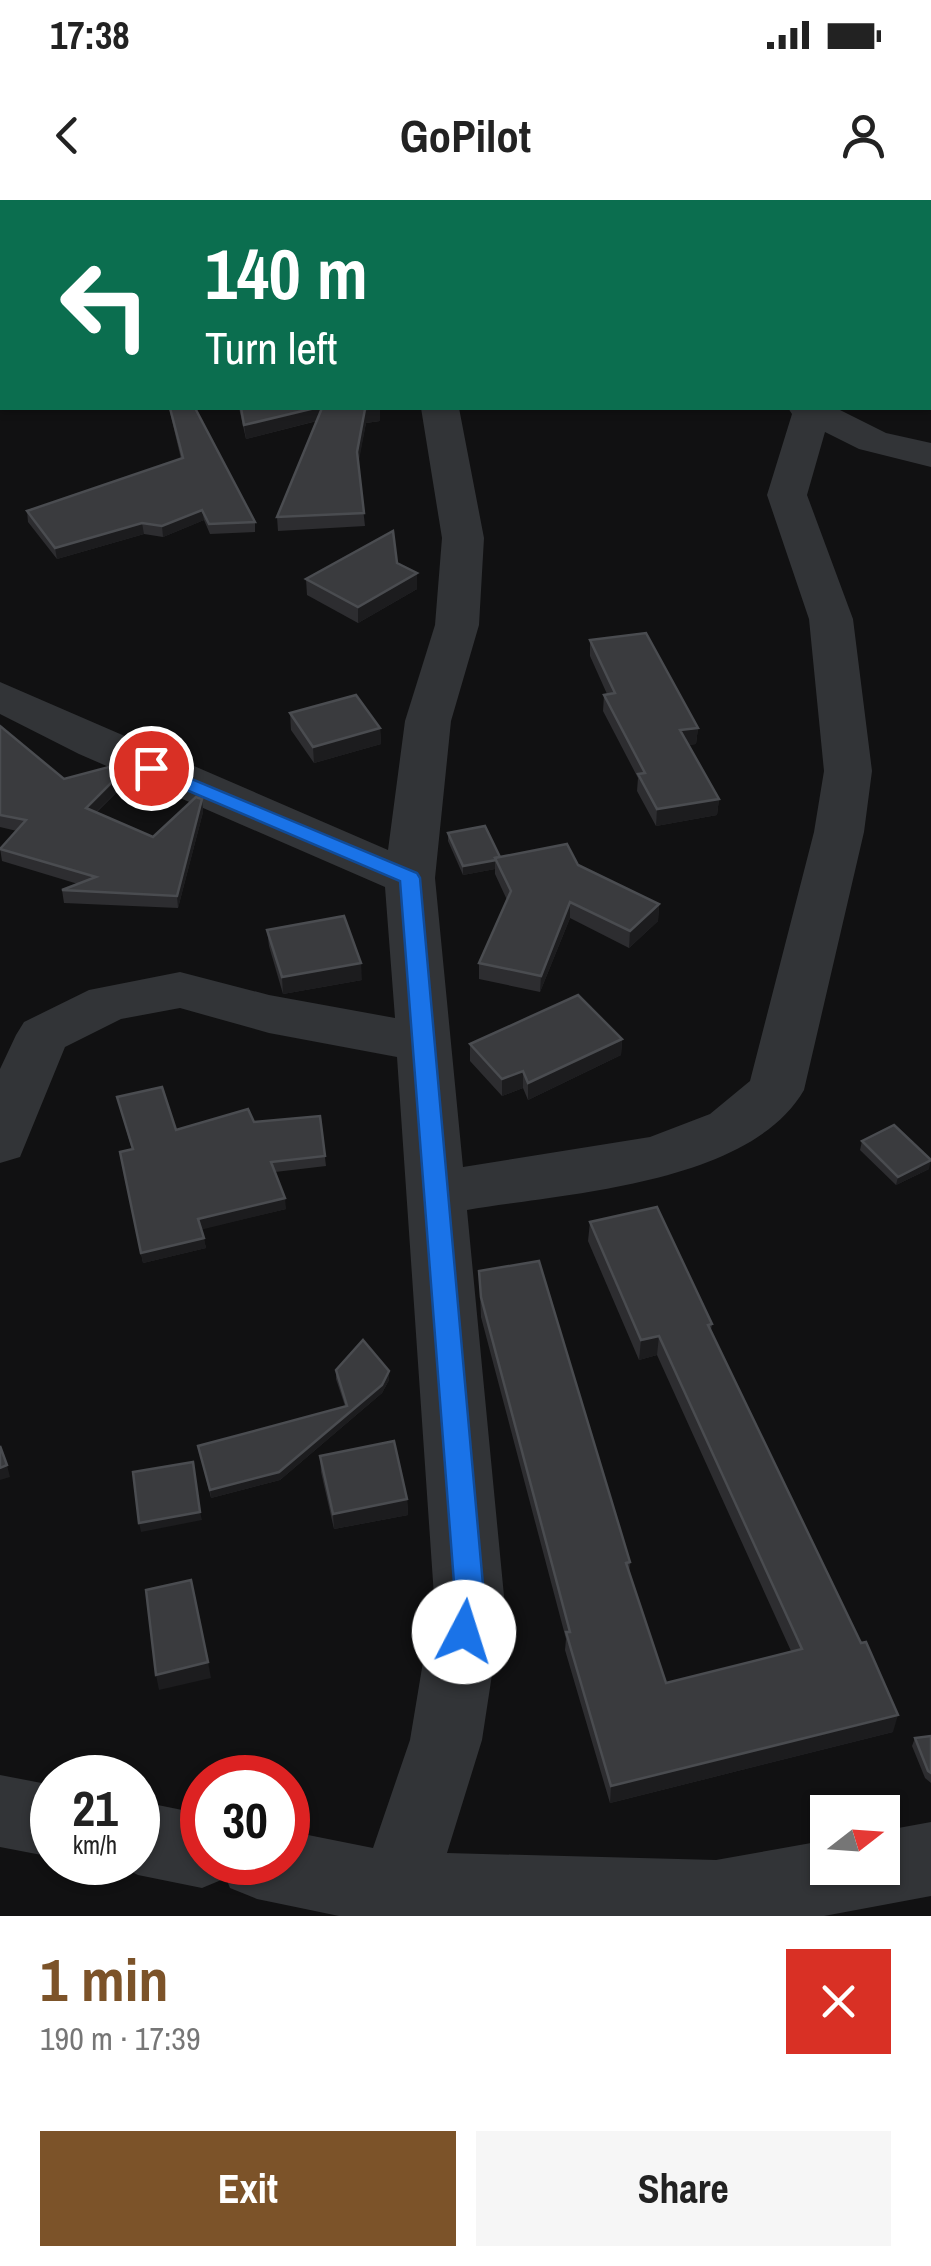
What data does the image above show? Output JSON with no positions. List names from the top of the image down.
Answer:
{
  "north": "right",
  "page": {
    "status": "17:38",
    "header": "GoPilot",
    "turn": ["140 m", "Turn left"],
    "speed": "21 km/h",
    "limit": "30",
    "heading": ["1 min", "190 m · 17:39"],
    "buttons": ["Exit", "Share"]
  }
}
